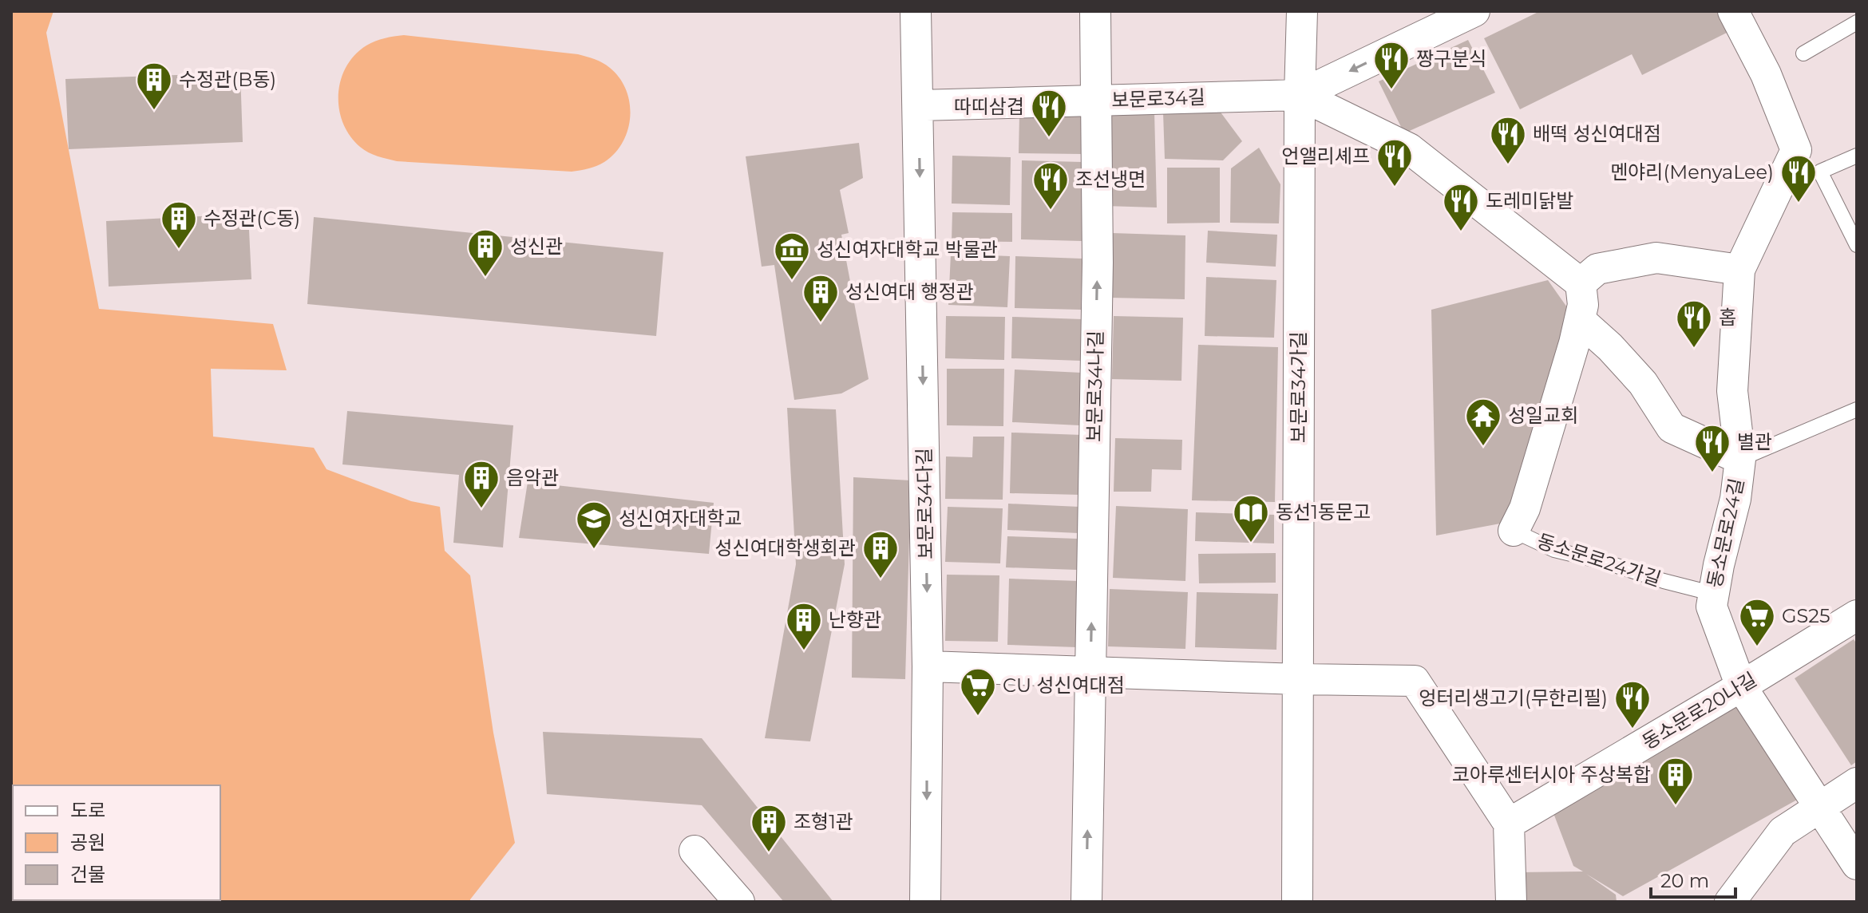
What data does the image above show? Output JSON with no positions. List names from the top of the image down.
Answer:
{
  "streets": {
    "street": [
      "보문로34길",
      "보문로34나길",
      "보문로34가길",
      "보문로34다길",
      "동소문로24길",
      "동소문로24가길",
      "동소문로20나길"
    ]
  },
  "crossings": [
    ["보문로34길", "보문로34나길"],
    ["보문로34길", "보문로34가길"],
    ["보문로34길", "보문로34다길"],
    ["동소문로24길", "동소문로24가길"],
    ["동소문로24길", "동소문로20나길"]
  ],
  "one_way": ["보문로34나길", "보문로34다길"],
  "places": {
    "restaurant": [
      "짱구분식",
      "따띠삼겹",
      "배떡 성신여대점",
      "언앨리셰프",
      "멘야리(MenyaLee)",
      "조선냉면",
      "도레미닭발",
      "홉",
      "별관",
      "엉터리생고기(무한리필)"
    ],
    "building": [
      "수정관(B동)",
      "수정관(C동)",
      "성신관",
      "성신여대 행정관",
      "음악관",
      "성신여대학생회관",
      "난향관",
      "코아루센터시아 주상복합",
      "조형1관"
    ],
    "museum": ["성신여자대학교 박물관"],
    "temple": ["성일교회"],
    "library": ["동선1동문고"],
    "school or university": ["성신여자대학교"],
    "supermarket": ["GS25", "CU 성신여대점"]
  },
  "legend": ["도로", "공원", "건물"],
  "scale_bar": "20 m"
}
